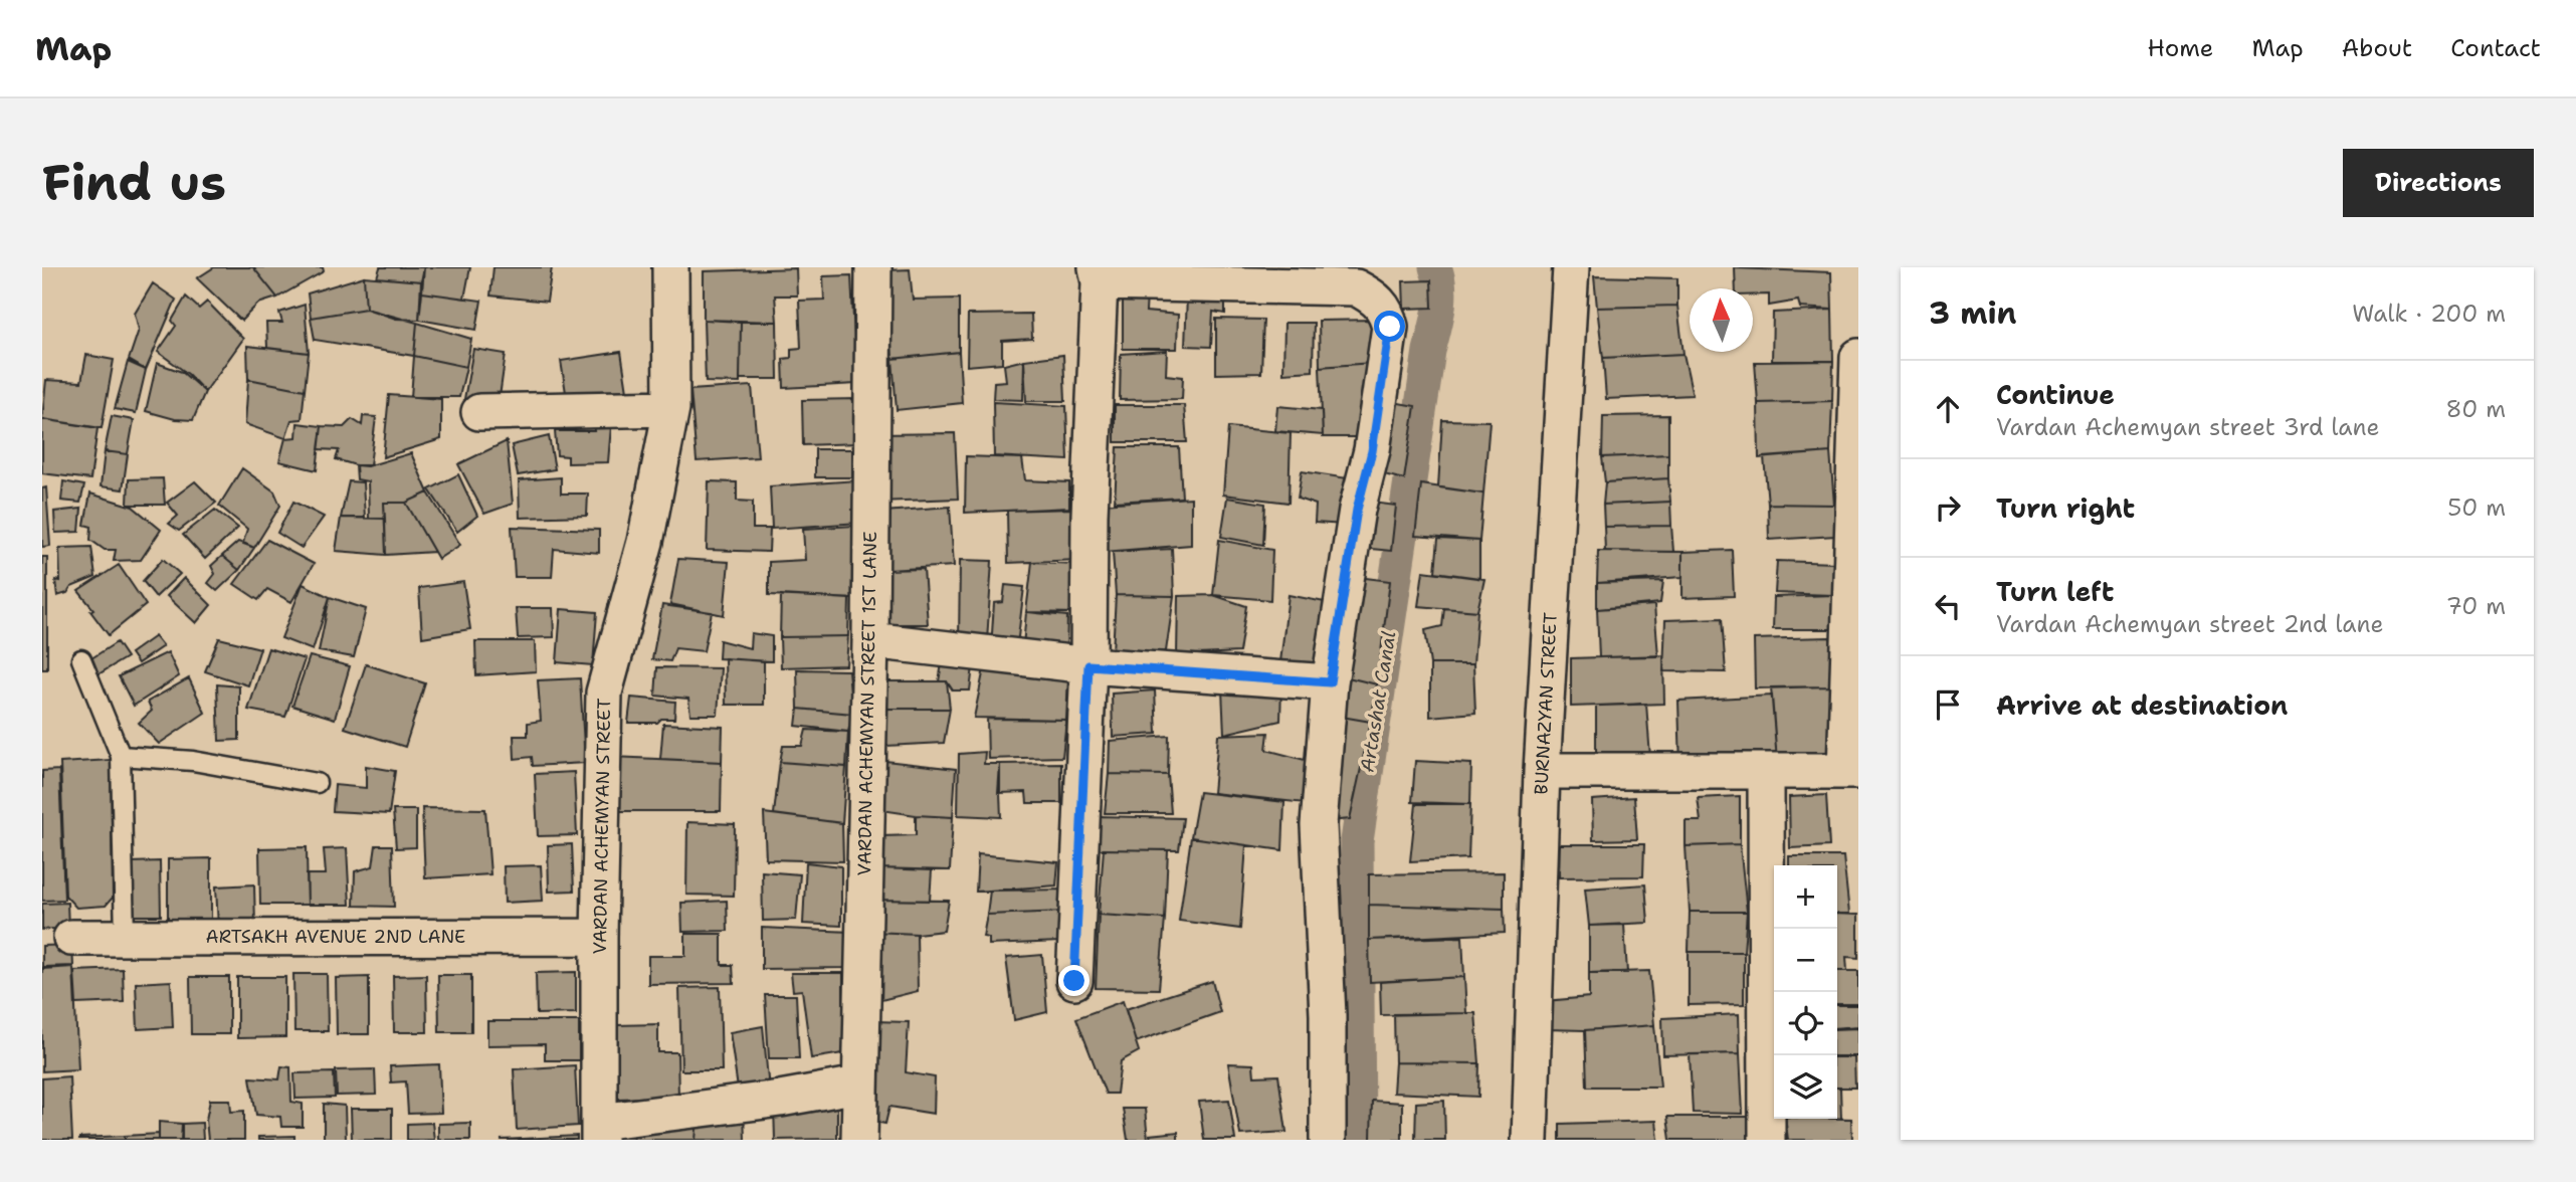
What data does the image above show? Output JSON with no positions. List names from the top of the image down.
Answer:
{
  "streets": {
    "street": [
      "VARDAN ACHEMYAN STREET 1ST LANE",
      "BURNAZYAN STREET",
      "VARDAN ACHEMYAN STREET",
      "ARTSAKH AVENUE 2ND LANE"
    ]
  },
  "crossings": [
    ["VARDAN ACHEMYAN STREET", "ARTSAKH AVENUE 2ND LANE"]
  ],
  "water": ["Artashat Canal"],
  "north": "top",
  "page": {
    "header": "Map",
    "nav": [
      "Home",
      "Map",
      "About",
      "Contact"
    ],
    "buttons": "Directions",
    "title": "Find us",
    "heading": ["3 min", "Walk · 200 m"],
    "list": [
      ["Continue", "Vardan Achemyan street 3rd lane", "80 m"],
      ["Turn right", "50 m"],
      ["Turn left", "Vardan Achemyan street 2nd lane", "70 m"],
      "Arrive at destination"
    ],
    "map_buttons": ["+", "−"]
  }
}
